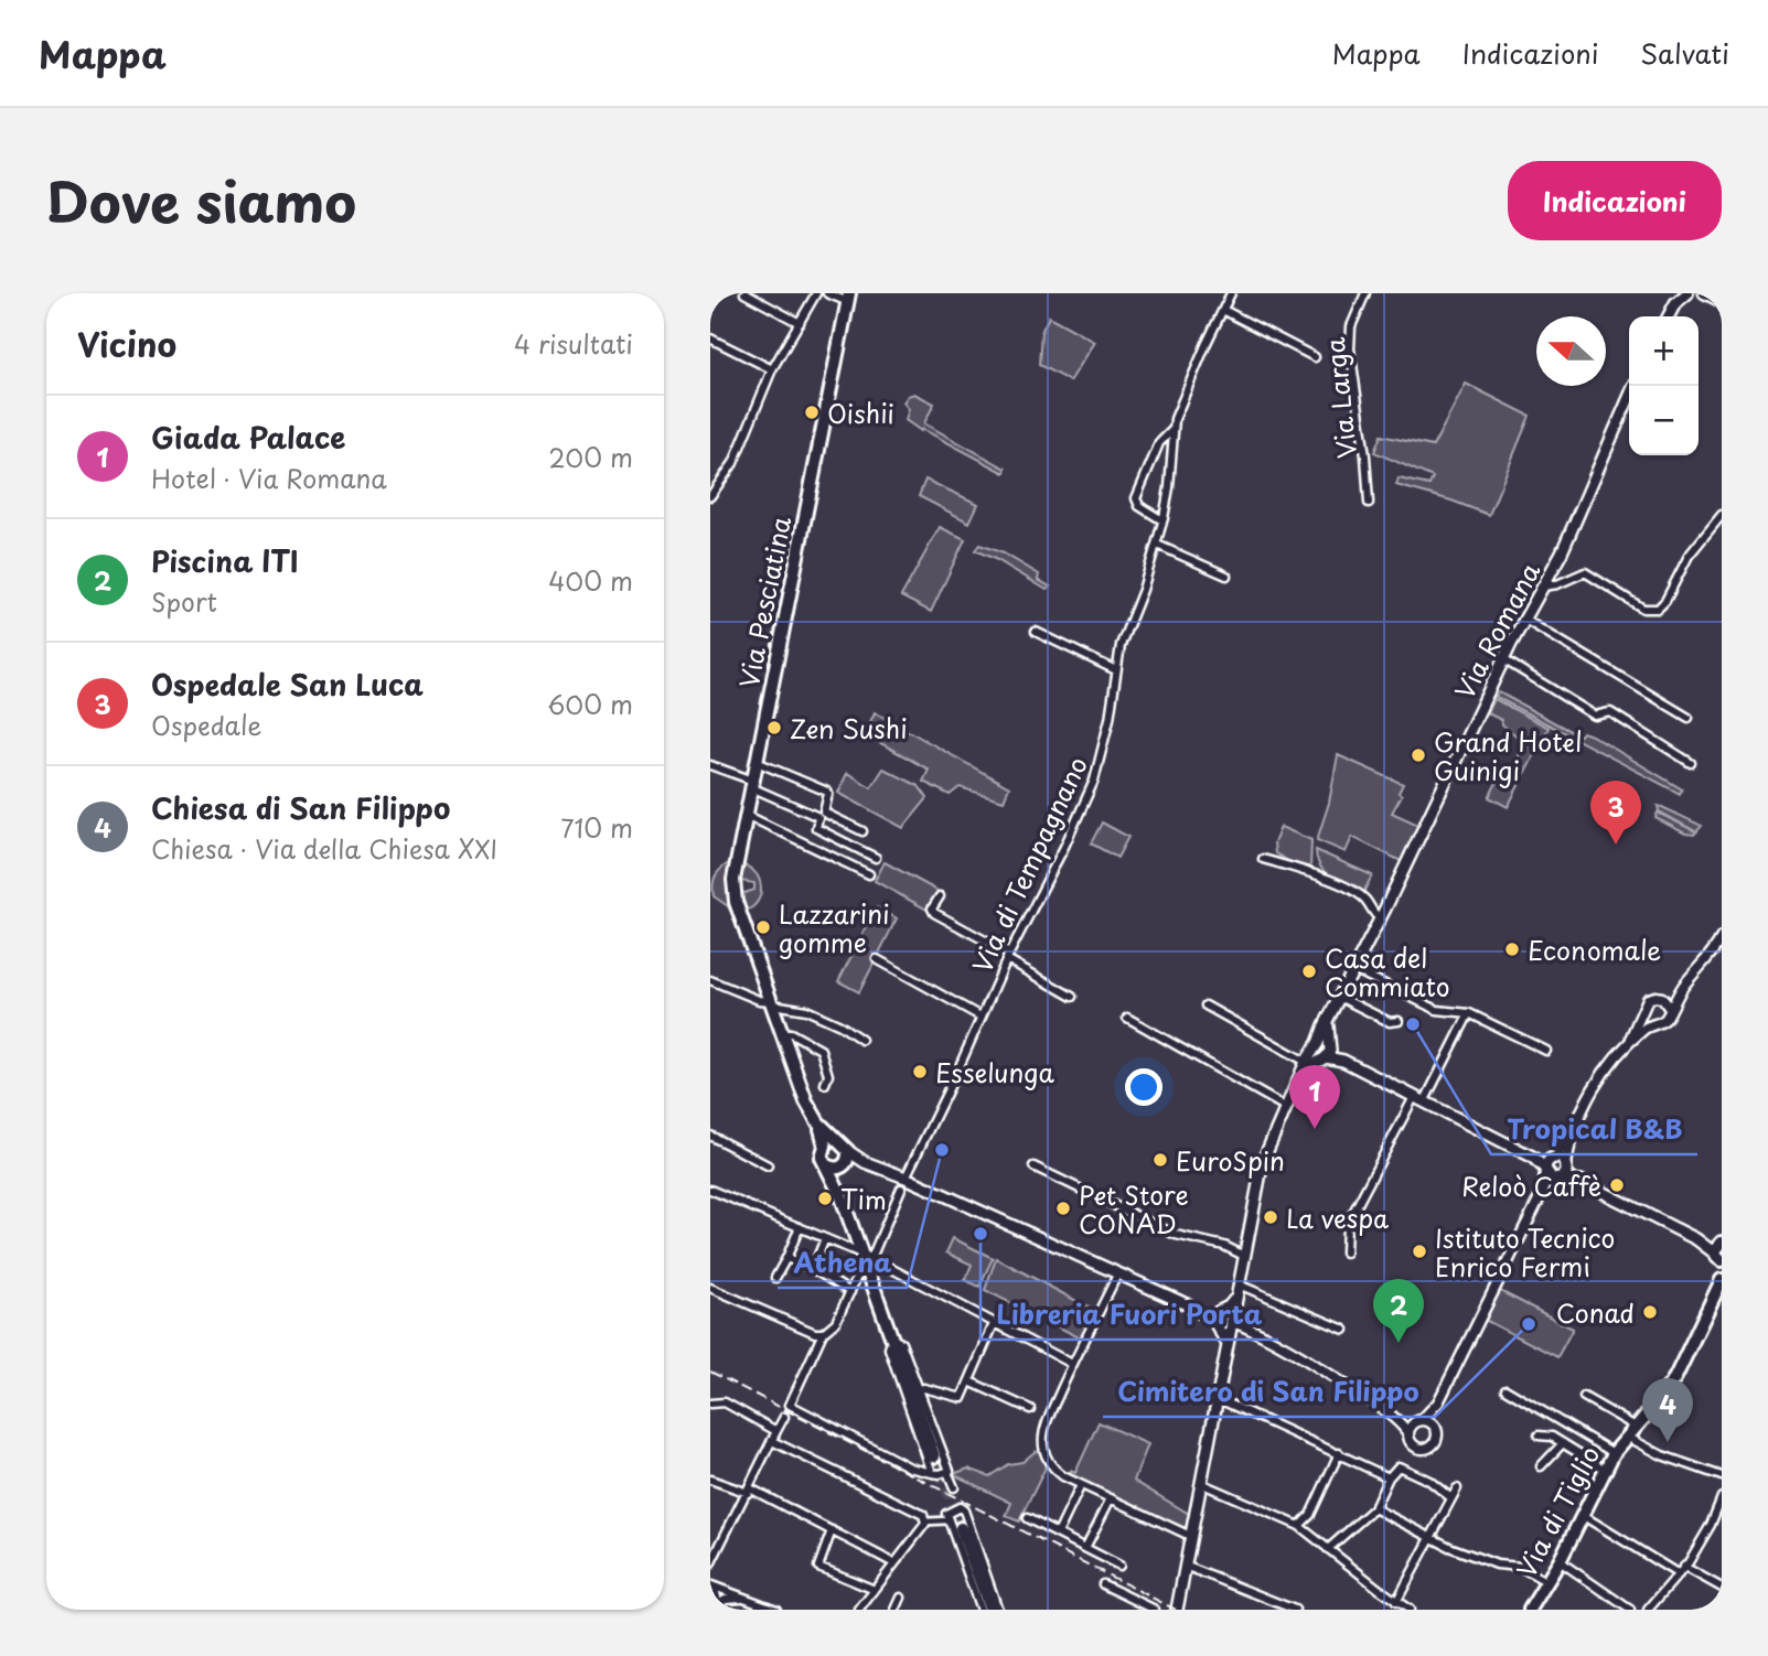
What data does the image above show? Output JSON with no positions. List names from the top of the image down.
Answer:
{
  "streets": {
    "main road": ["Via Pesciatina", "Via Romana", "Via di Tiglio"],
    "street": ["Via Larga", "Via di Tempagnano"]
  },
  "places": [
    "Oishii",
    "Zen Sushi",
    "Grand Hotel Guinigi",
    "Lazzarini gomme",
    "Economale",
    "Casa del Commiato",
    "Tropical B&B",
    "Esselunga",
    "Athena",
    "EuroSpin",
    "Reloò Caffè",
    "Tim",
    "Pet Store CONAD",
    "La vespa",
    "Libreria Fuori Porta",
    "Istituto Tecnico Enrico Fermi",
    "Conad",
    "Cimitero di San Filippo"
  ],
  "north": "left",
  "page": {
    "header": "Mappa",
    "nav": ["Mappa", "Indicazioni", "Salvati"],
    "title": "Dove siamo",
    "buttons": "Indicazioni",
    "heading": ["Vicino", "4 risultati"],
    "map_buttons": ["+", "−"],
    "list": [
      {
        "mark": "1",
        "name": "Giada Palace",
        "note": "Hotel · Via Romana",
        "value": "200 m"
      },
      {
        "mark": "2",
        "name": "Piscina ITI",
        "note": "Sport",
        "value": "400 m"
      },
      {
        "mark": "3",
        "name": "Ospedale San Luca",
        "note": "Ospedale",
        "value": "600 m"
      },
      {
        "mark": "4",
        "name": "Chiesa di San Filippo",
        "note": "Chiesa · Via della Chiesa XXI",
        "value": "710 m"
      }
    ],
    "pins": [
      "3",
      "1",
      "2",
      "4"
    ]
  }
}
